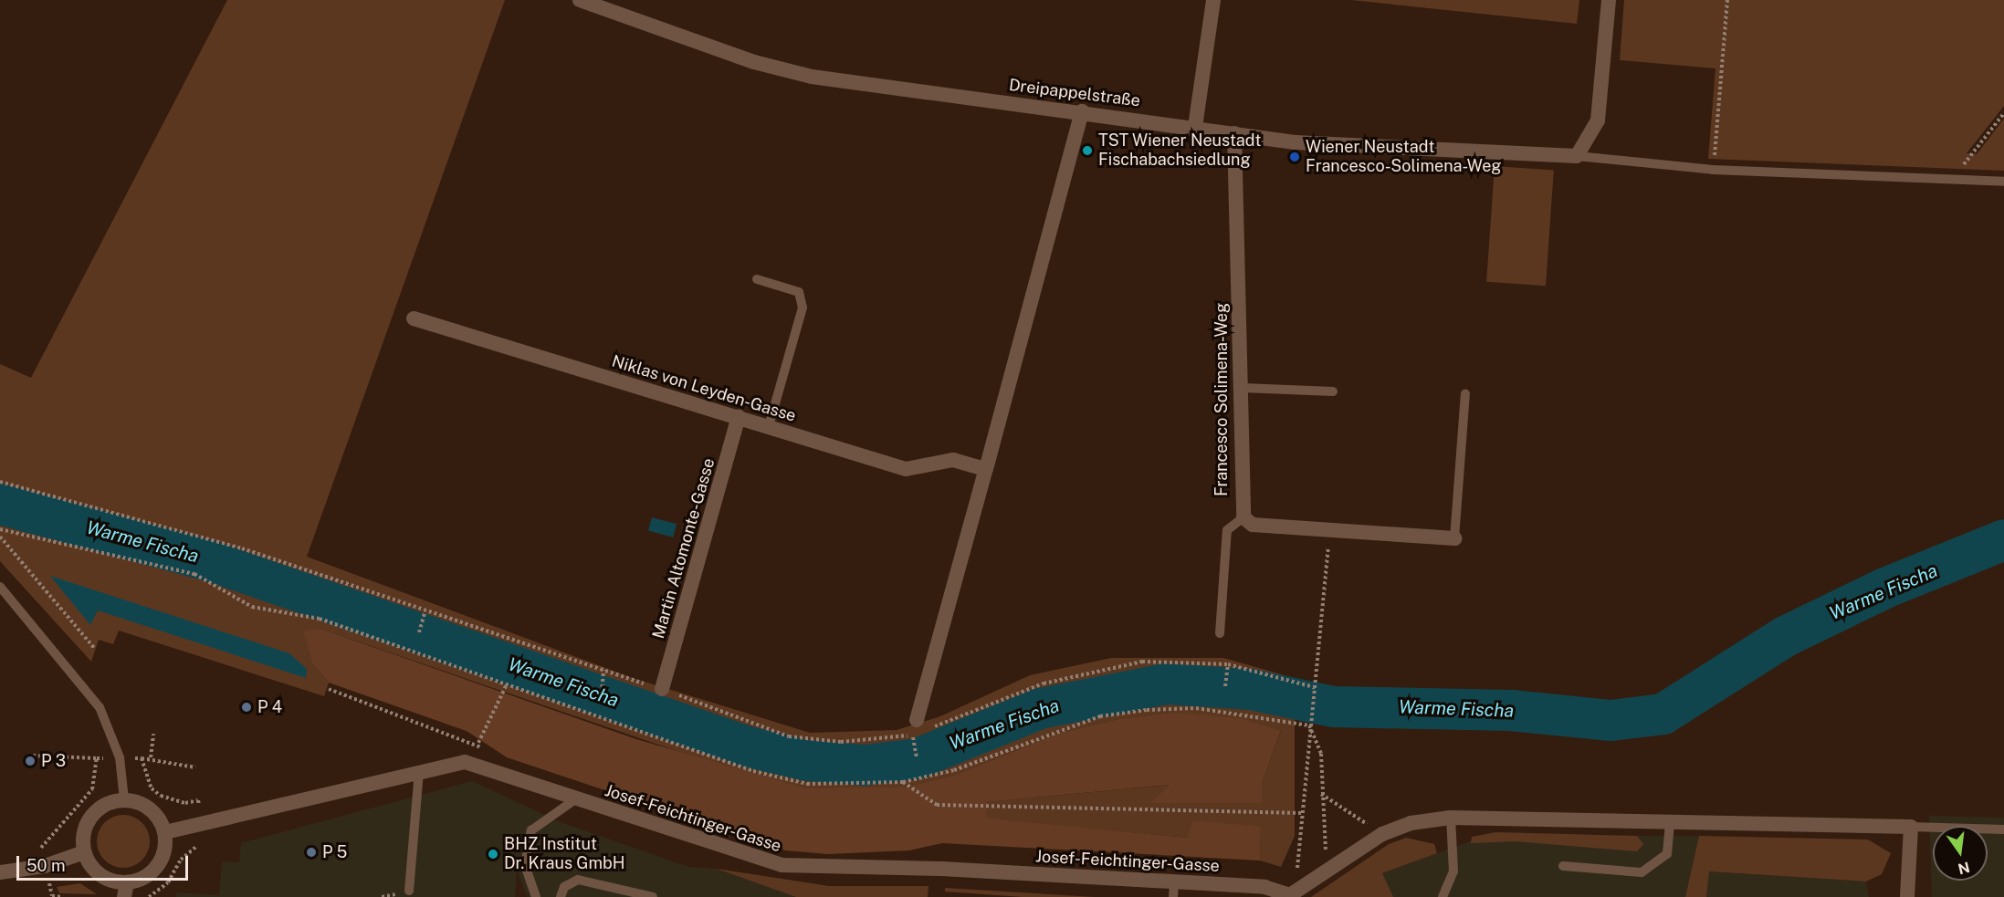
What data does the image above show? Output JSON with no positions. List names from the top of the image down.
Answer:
{
  "streets": {
    "street": [
      "Dreipappelstraße",
      "Niklas von Leyden-Gasse",
      "Francesco Solimena-Weg",
      "Martin Altomonte-Gasse",
      "Josef-Feichtinger-Gasse"
    ]
  },
  "crossings": [
    ["Dreipappelstraße", "Francesco Solimena-Weg"],
    ["Niklas von Leyden-Gasse", "Martin Altomonte-Gasse"]
  ],
  "water": ["Warme Fischa"],
  "places": [
    "TST Wiener Neustadt Fischabachsiedlung",
    "Wiener Neustadt Francesco-Solimena-Weg",
    "P 4",
    "P 3",
    "P 5",
    "BHZ Institut Dr. Kraus GmbH"
  ],
  "scale_bar": "50 m",
  "north": "bottom"
}
